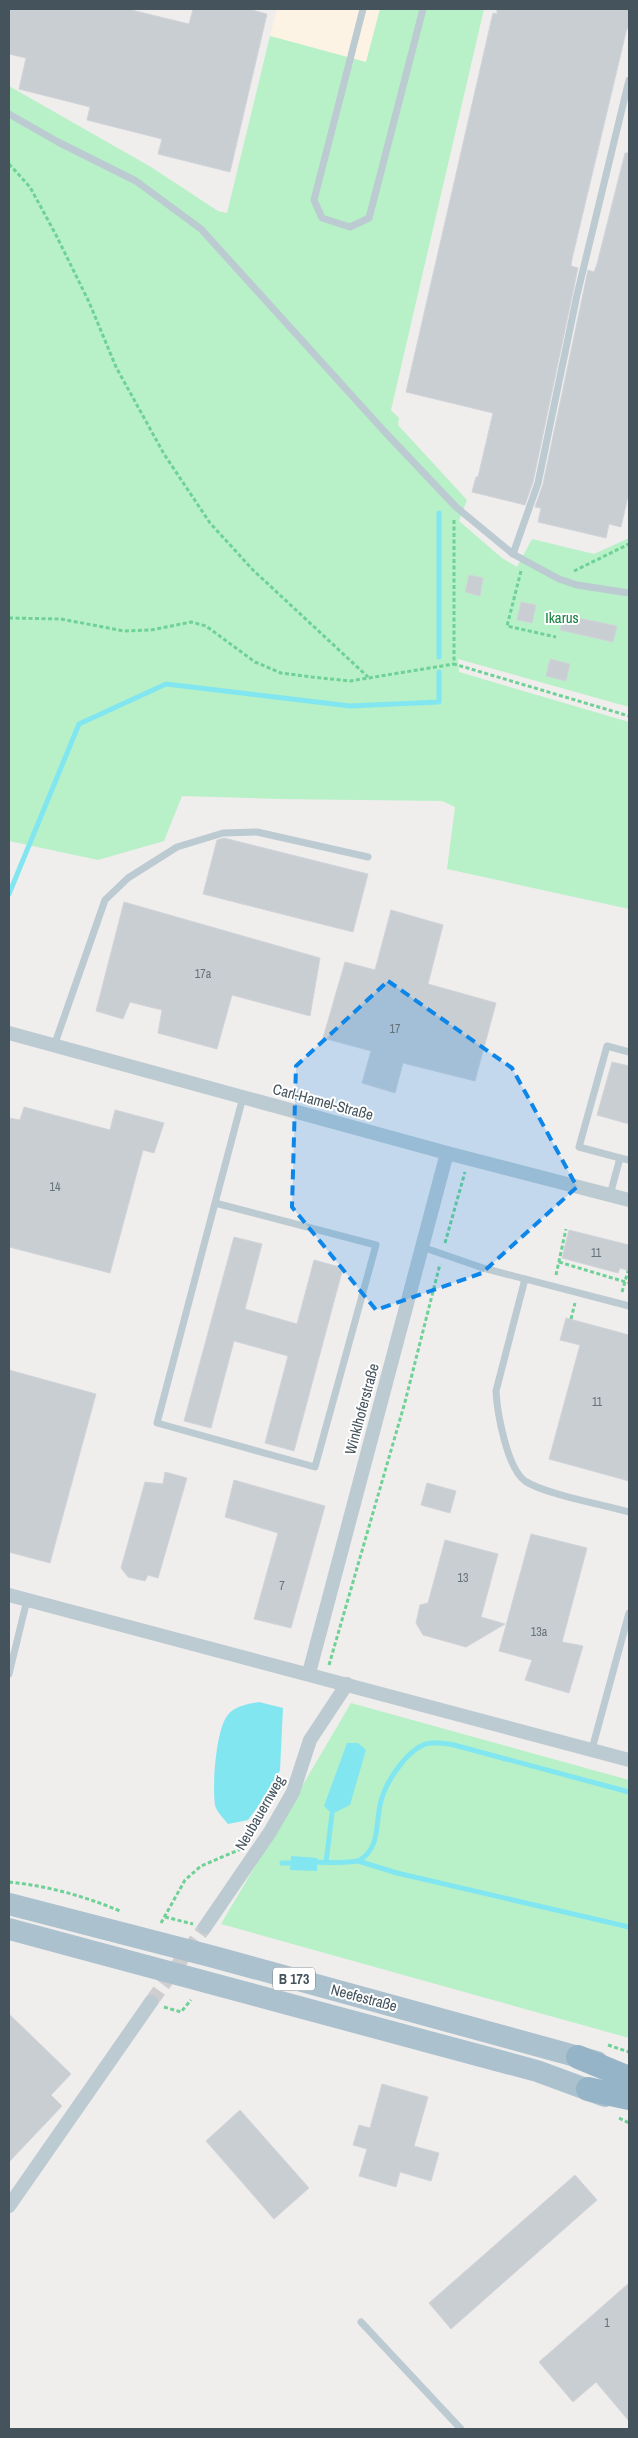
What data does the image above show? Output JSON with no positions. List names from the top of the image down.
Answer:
{
  "streets": {
    "highway": ["B 173", "Neefestraße"],
    "street": ["Carl-Hamel-Straße", "Winklhoferstraße", "Neubauernweg"]
  },
  "crossings": [
    ["Carl-Hamel-Straße", "Winklhoferstraße"],
    ["B 173", "Neefestraße"]
  ],
  "parks": ["Ikarus"],
  "house_numbers": [
    "17a",
    "17",
    "14",
    "11",
    "11",
    "13",
    "7",
    "13a",
    "1"
  ]
}
